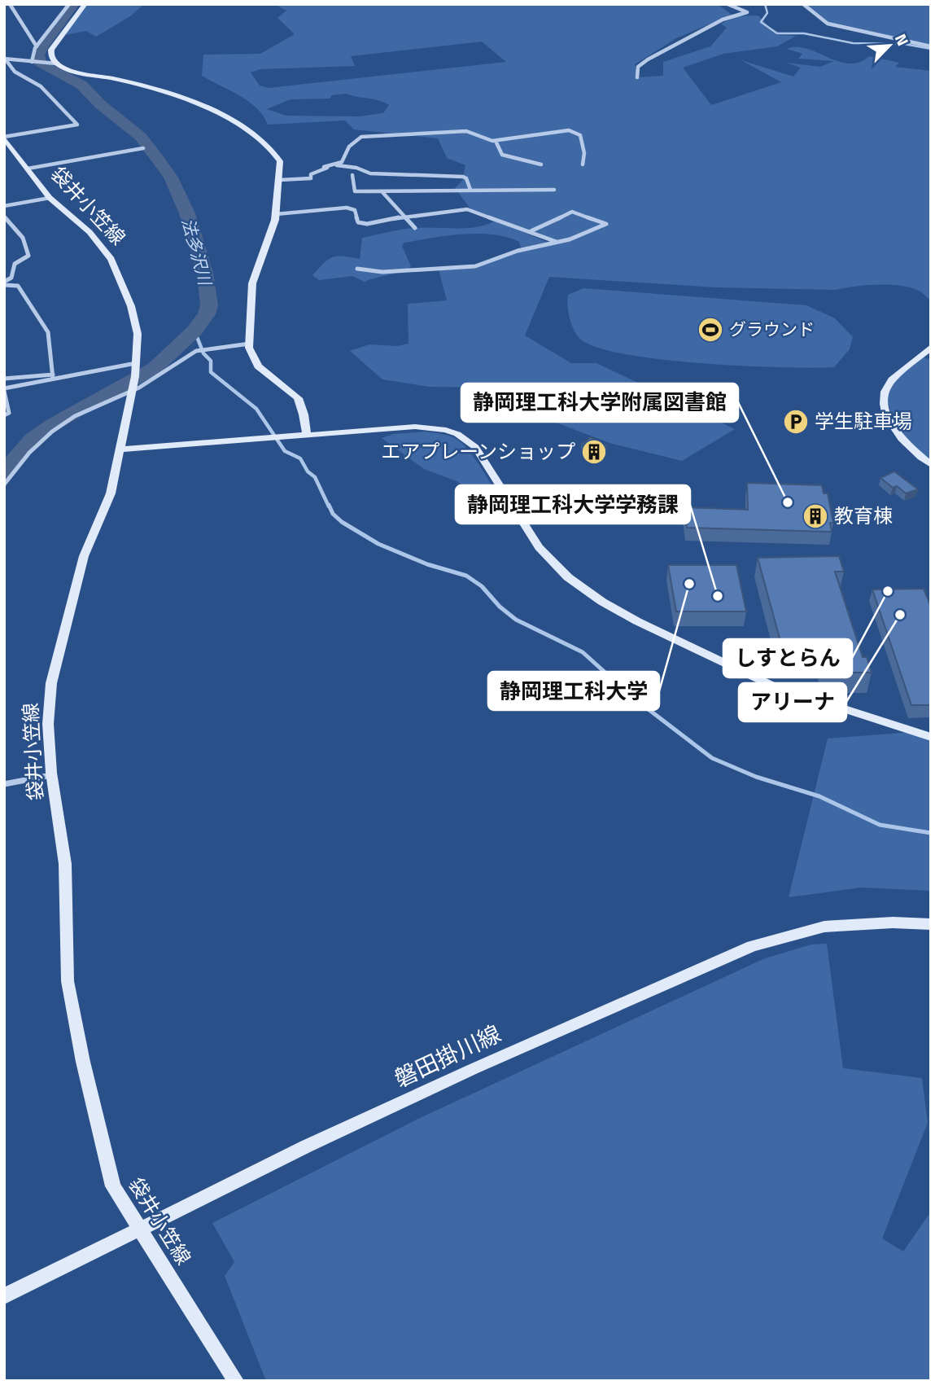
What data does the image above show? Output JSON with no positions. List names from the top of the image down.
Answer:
{
  "streets": {
    "street": ["袋井小笠線", "磐田掛川線"]
  },
  "crossings": [
    ["袋井小笠線", "磐田掛川線"]
  ],
  "water": ["法多沢川"],
  "places": {
    "sports": ["グラウンド"],
    "parking": ["学生駐車場"],
    "building": ["エアプレーンショップ", "教育棟"],
    "other": [
      "静岡理工科大学附属図書館",
      "静岡理工科大学",
      "しすとらん",
      "静岡理工科大学学務課",
      "アリーナ"
    ]
  },
  "north": "top right"
}
